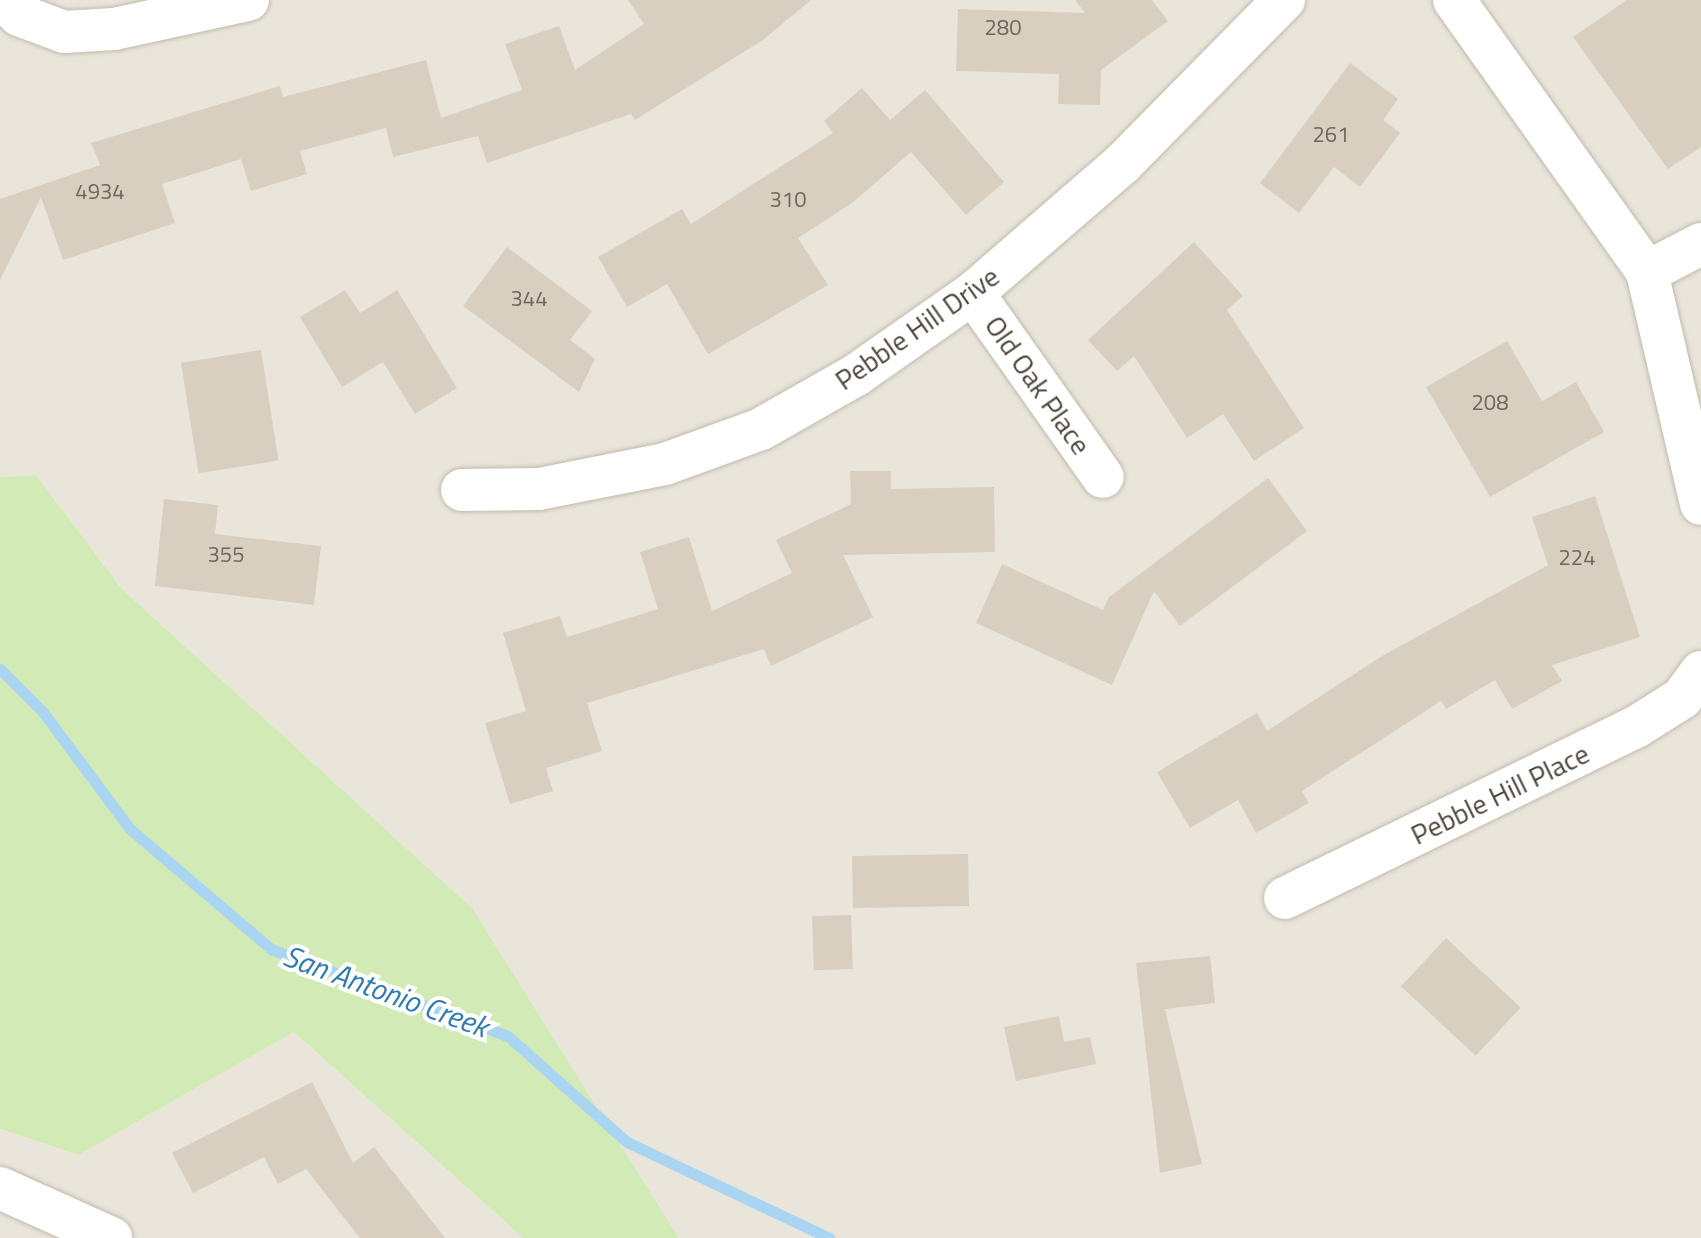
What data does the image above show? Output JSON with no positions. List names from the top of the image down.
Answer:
{
  "streets": {
    "street": ["Pebble Hill Drive", "Old Oak Place", "Pebble Hill Place"]
  },
  "crossings": [
    ["Pebble Hill Drive", "Old Oak Place"]
  ],
  "water": ["San Antonio Creek"],
  "house_numbers": [
    "280",
    "261",
    "4934",
    "310",
    "344",
    "208",
    "355",
    "224"
  ]
}
